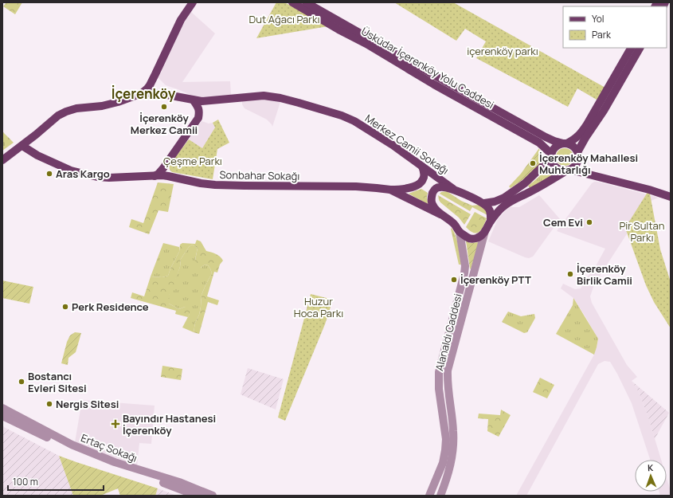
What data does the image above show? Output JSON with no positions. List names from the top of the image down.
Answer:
{
  "streets": {
    "main road": [
      "Üsküdar İçerenköy Yolu Caddesi",
      "Merkez Camii Sokağı",
      "Sonbahar Sokağı",
      "Alanaldı Caddesi"
    ],
    "street": ["Ertaç Sokağı"]
  },
  "crossings": [
    ["Üsküdar İçerenköy Yolu Caddesi", "Alanaldı Caddesi"],
    ["Merkez Camii Sokağı", "Sonbahar Sokağı"],
    ["Merkez Camii Sokağı", "Alanaldı Caddesi"],
    ["Sonbahar Sokağı", "Alanaldı Caddesi"]
  ],
  "districts": ["İçerenköy"],
  "parks": [
    "Dut Ağacı Parkı",
    "içerenköy parkı",
    "Çeşme Parkı",
    "Pir Sultan Parkı",
    "Huzur Hoca Parkı"
  ],
  "places": {
    "other": [
      "İçerenköy Merkez Camii",
      "İçerenköy Mahallesi Muhtarlığı",
      "Aras Kargo",
      "Cem Evi",
      "İçerenköy Birlik Camii",
      "İçerenköy PTT",
      "Perk Residence",
      "Bostancı Evleri Sitesi",
      "Nergis Sitesi"
    ],
    "health": ["Bayındır Hastanesi İçerenköy"]
  },
  "legend": ["Yol", "Park"],
  "scale_bar": "100 m",
  "north": "top"
}
